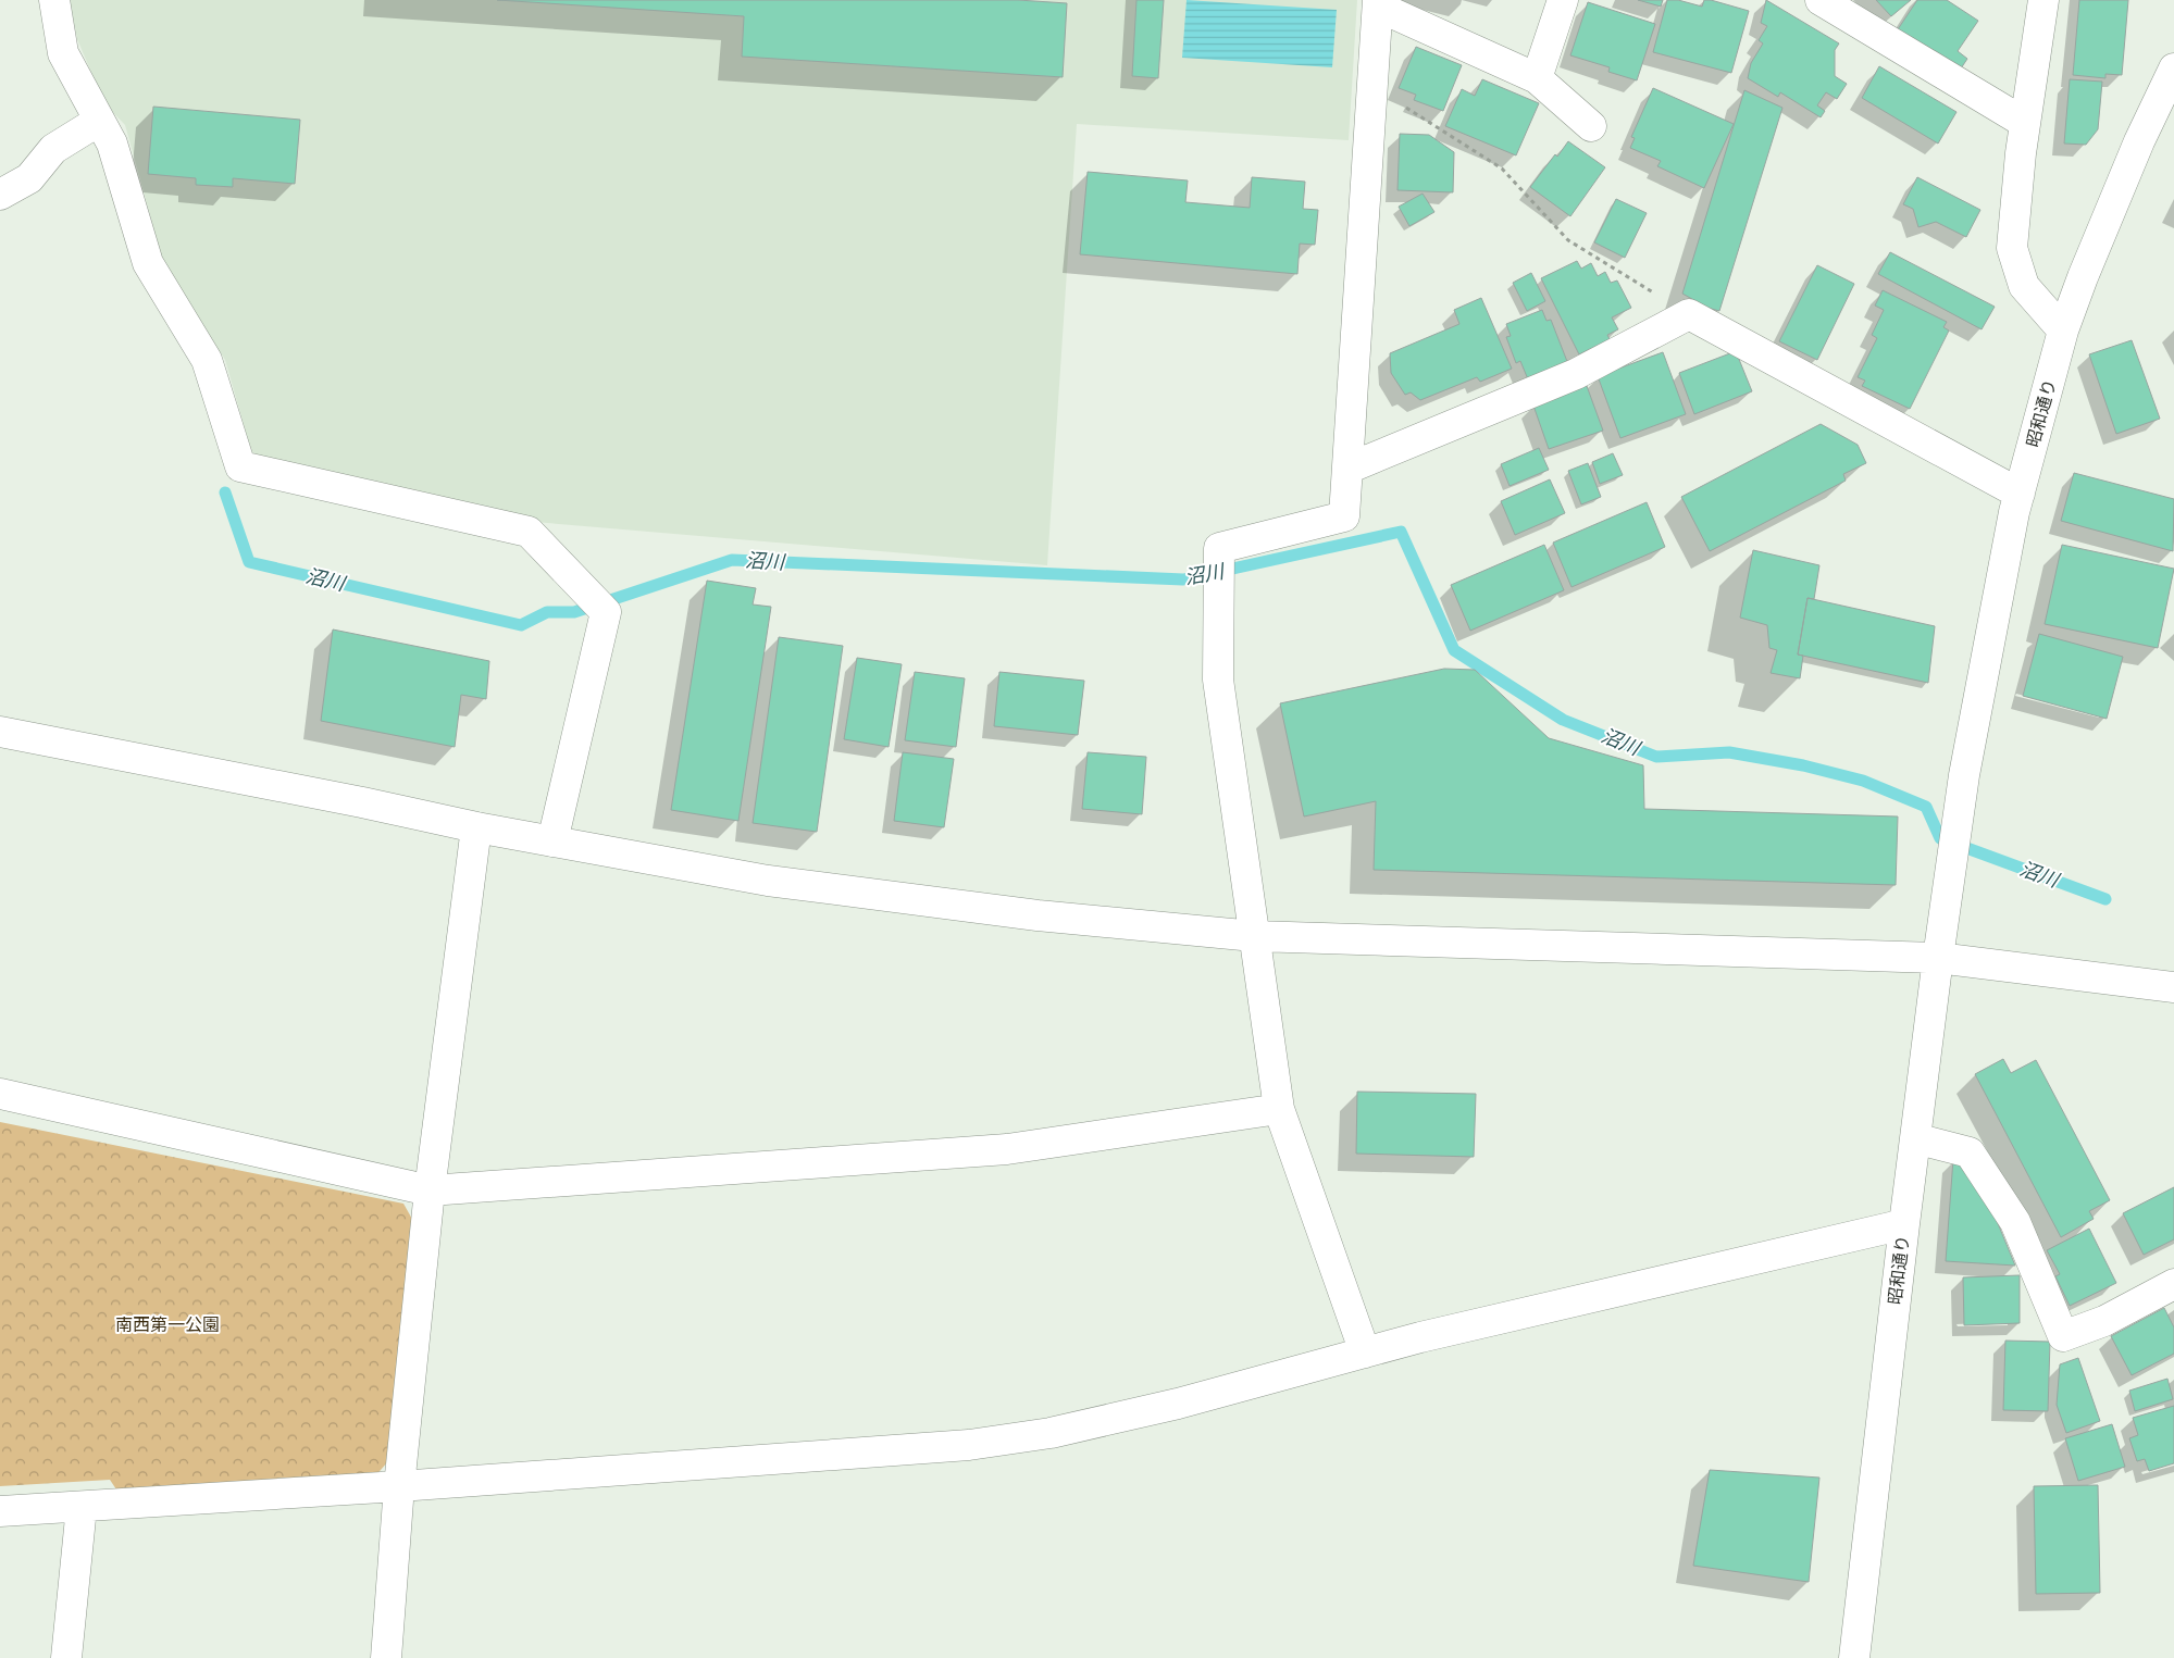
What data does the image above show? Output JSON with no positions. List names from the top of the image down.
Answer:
{
  "streets": {
    "street": ["昭和通り"]
  },
  "water": ["沼川"],
  "parks": ["南西第一公園"]
}
